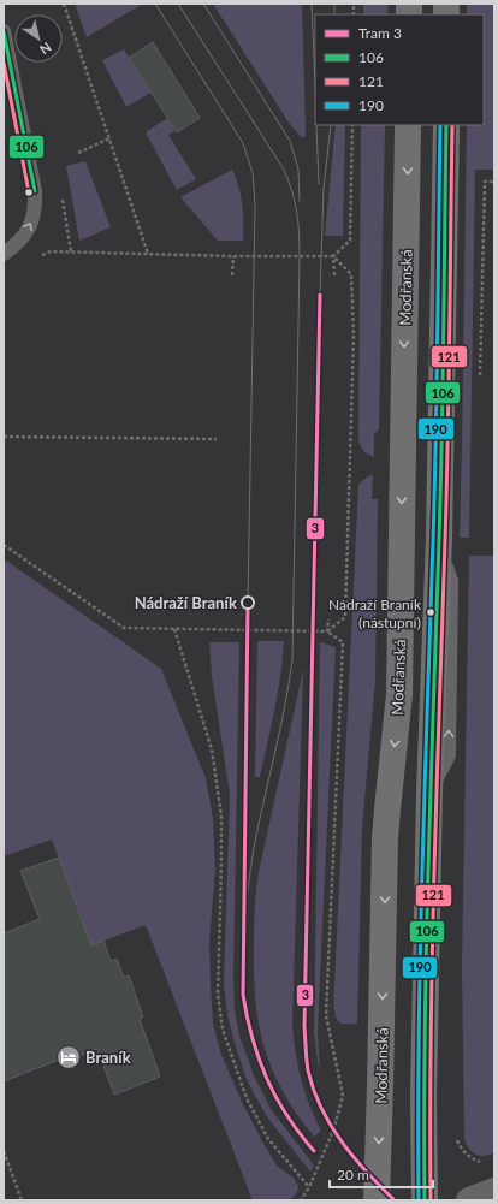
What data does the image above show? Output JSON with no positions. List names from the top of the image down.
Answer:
{
  "streets": {
    "main road": ["Modřanská"]
  },
  "places": {
    "other": ["Nádraží Braník", "Nádraží Braník (nástupní)"],
    "hotel": ["Braník"]
  },
  "lines": [
    "transit line 106",
    "transit line 121",
    "transit line 190",
    "tram line 3"
  ],
  "legend": [
    "Tram 3",
    "106",
    "121",
    "190"
  ],
  "scale_bar": "20 m",
  "north": "bottom right"
}
